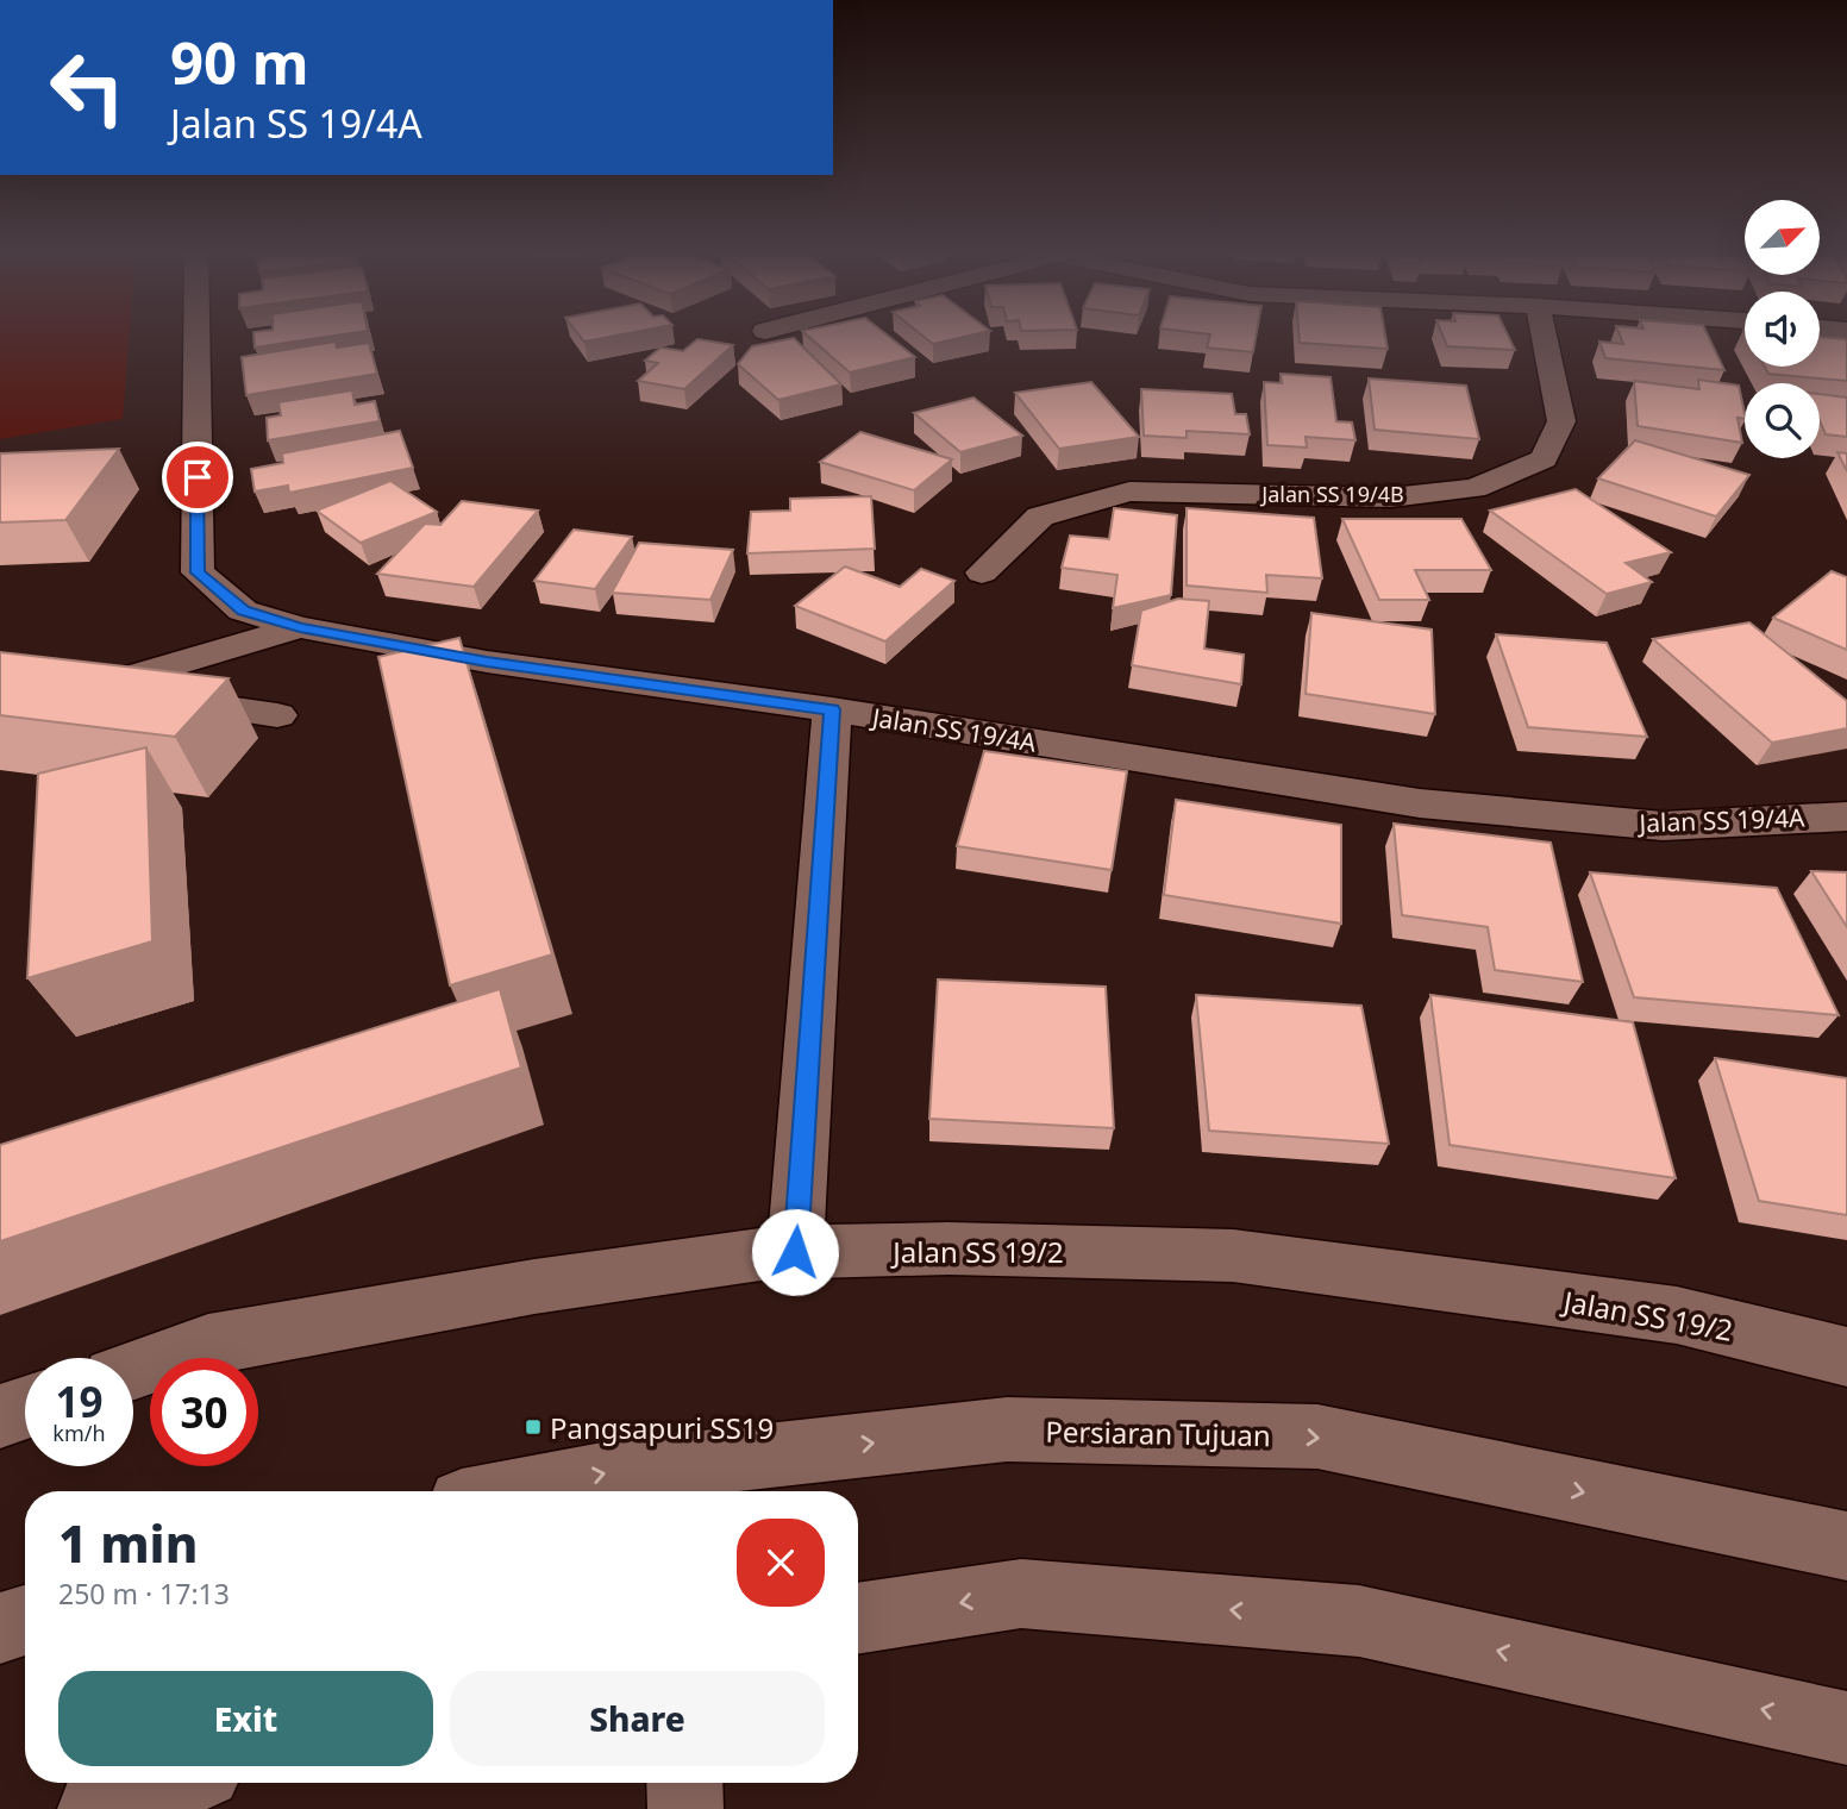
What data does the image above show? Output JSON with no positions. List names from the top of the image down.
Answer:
{
  "streets": {
    "street": [
      "Jalan SS 19/4B",
      "Jalan SS 19/4A",
      "Jalan SS 19/2",
      "Persiaran Tujuan"
    ]
  },
  "places": {
    "transit": ["Pangsapuri SS19"]
  },
  "north": "top right",
  "page": {
    "turn": ["90 m", "Jalan SS 19/4A"],
    "speed": "19 km/h",
    "limit": "30",
    "heading": ["1 min", "250 m · 17:13"],
    "buttons": ["Exit", "Share"]
  }
}
